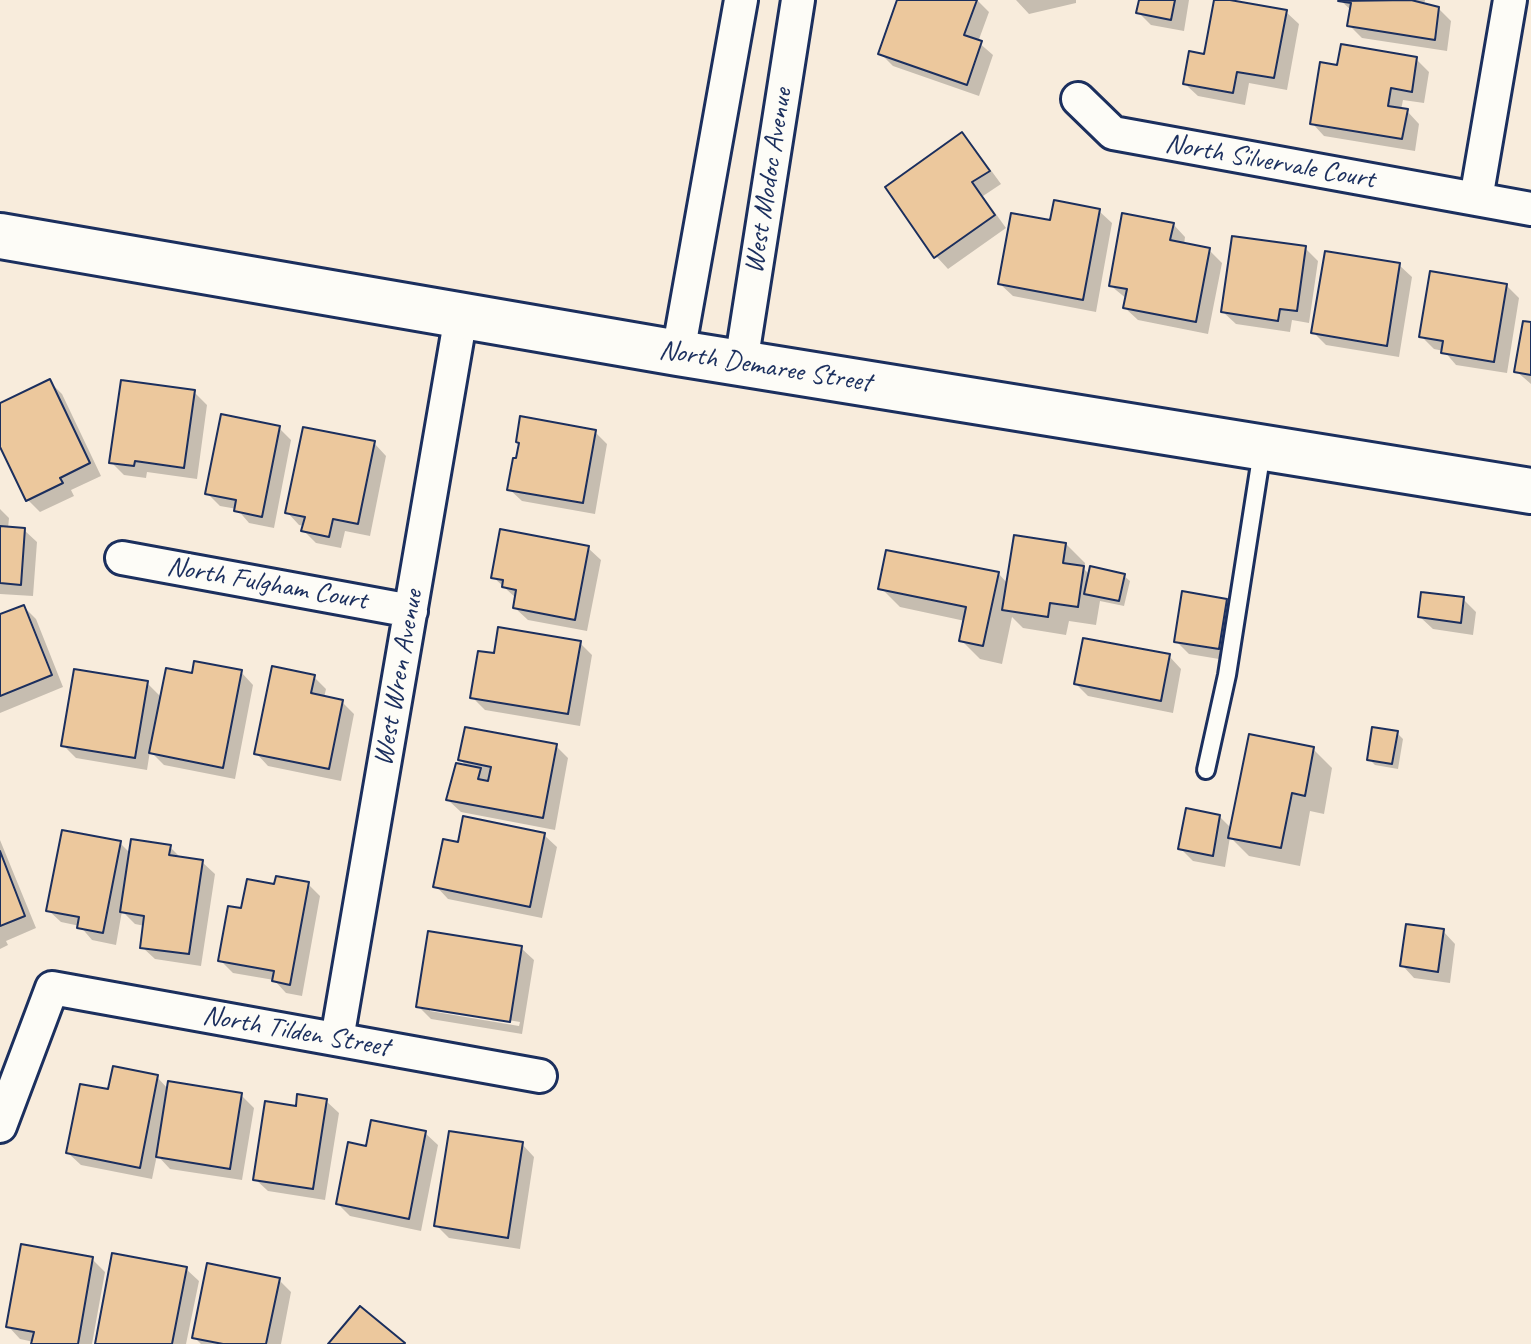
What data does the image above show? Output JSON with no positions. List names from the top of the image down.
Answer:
{
  "streets": {
    "main road": ["North Demaree Street"],
    "street": [
      "North Silvervale Court",
      "West Modoc Avenue",
      "North Fulgham Court",
      "West Wren Avenue",
      "North Tilden Street"
    ]
  },
  "crossings": [
    ["West Modoc Avenue", "North Demaree Street"],
    ["North Demaree Street", "West Wren Avenue"],
    ["North Fulgham Court", "West Wren Avenue"],
    ["West Wren Avenue", "North Tilden Street"]
  ]
}
